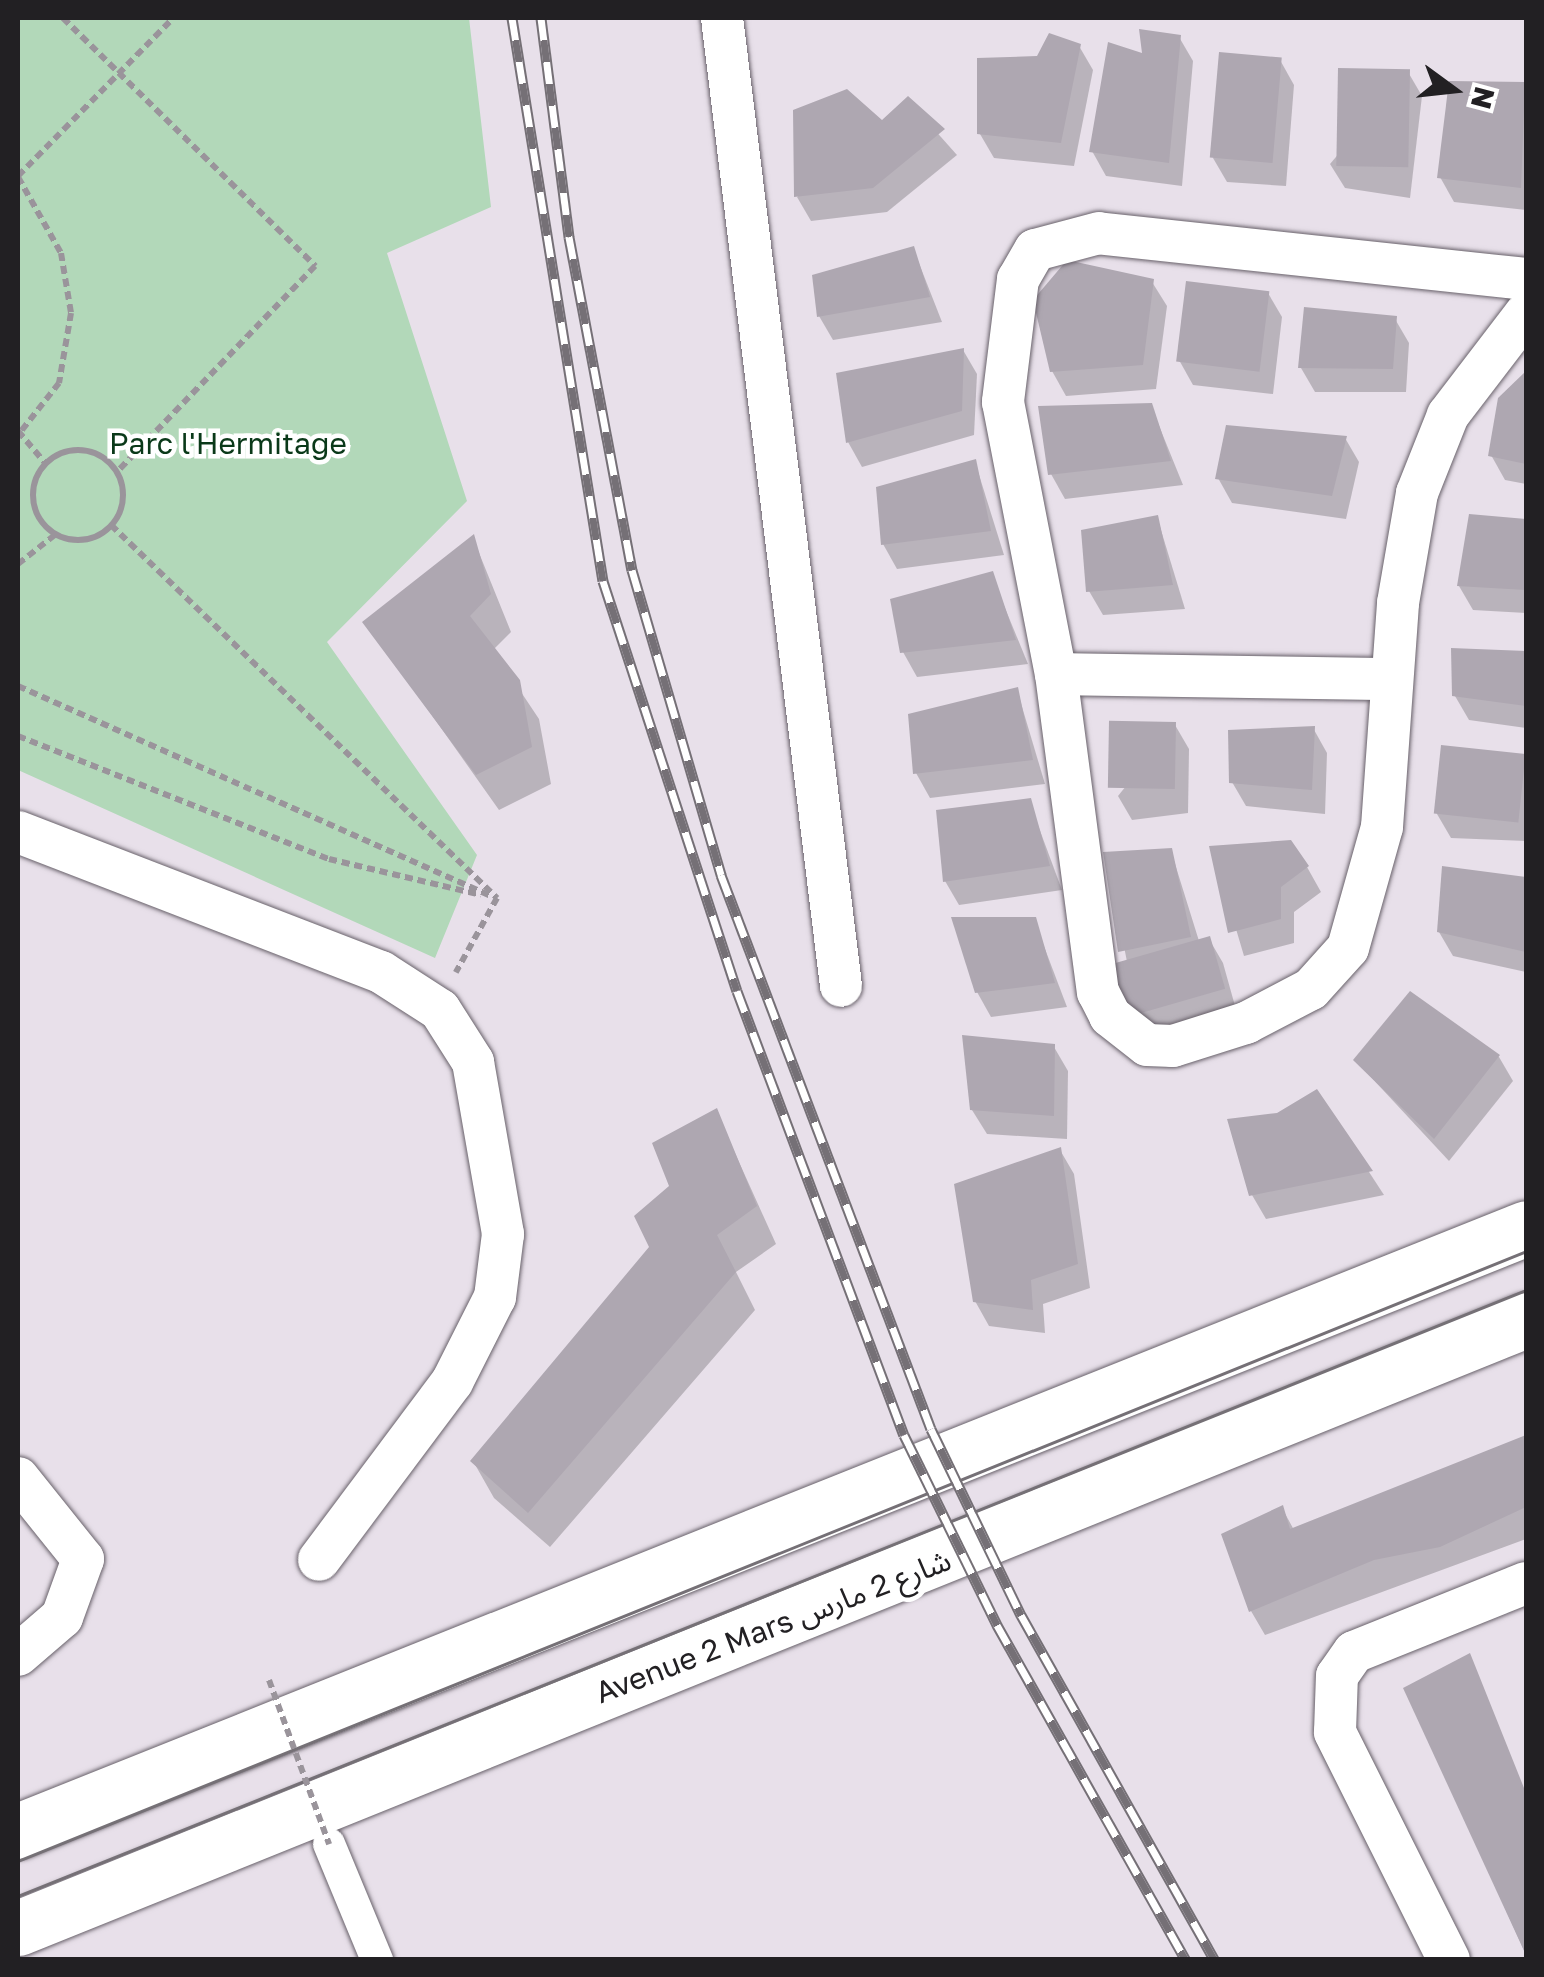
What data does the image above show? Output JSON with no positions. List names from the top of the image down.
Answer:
{
  "streets": {
    "main road": ["Avenue 2 Mars شارع 2 مارس"]
  },
  "parks": ["Parc l'Hermitage"],
  "north": "right"
}
